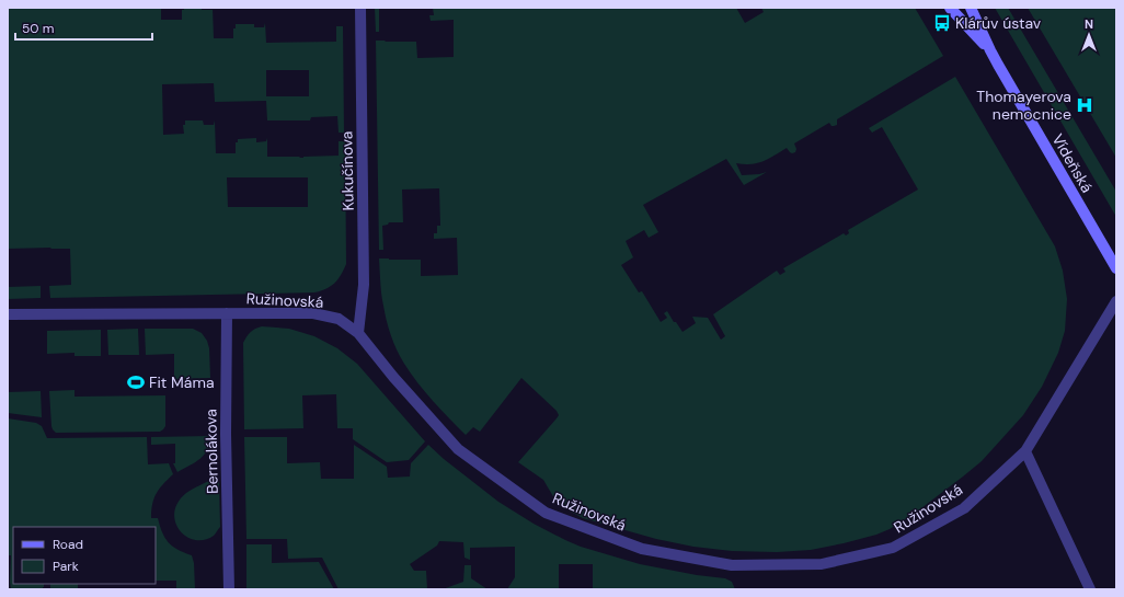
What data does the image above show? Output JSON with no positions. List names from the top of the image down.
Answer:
{
  "streets": {
    "main road": ["Vídeňská"],
    "street": ["Kukučínova", "Ružinovská", "Bernolákova"]
  },
  "crossings": [
    ["Kukučínova", "Ružinovská"],
    ["Ružinovská", "Bernolákova"]
  ],
  "places": {
    "bus stop": ["Klárův ústav"],
    "hospital": ["Thomayerova nemocnice"],
    "sports": ["Fit Máma"]
  },
  "legend": ["Road", "Park"],
  "scale_bar": "50 m",
  "north": "top"
}
